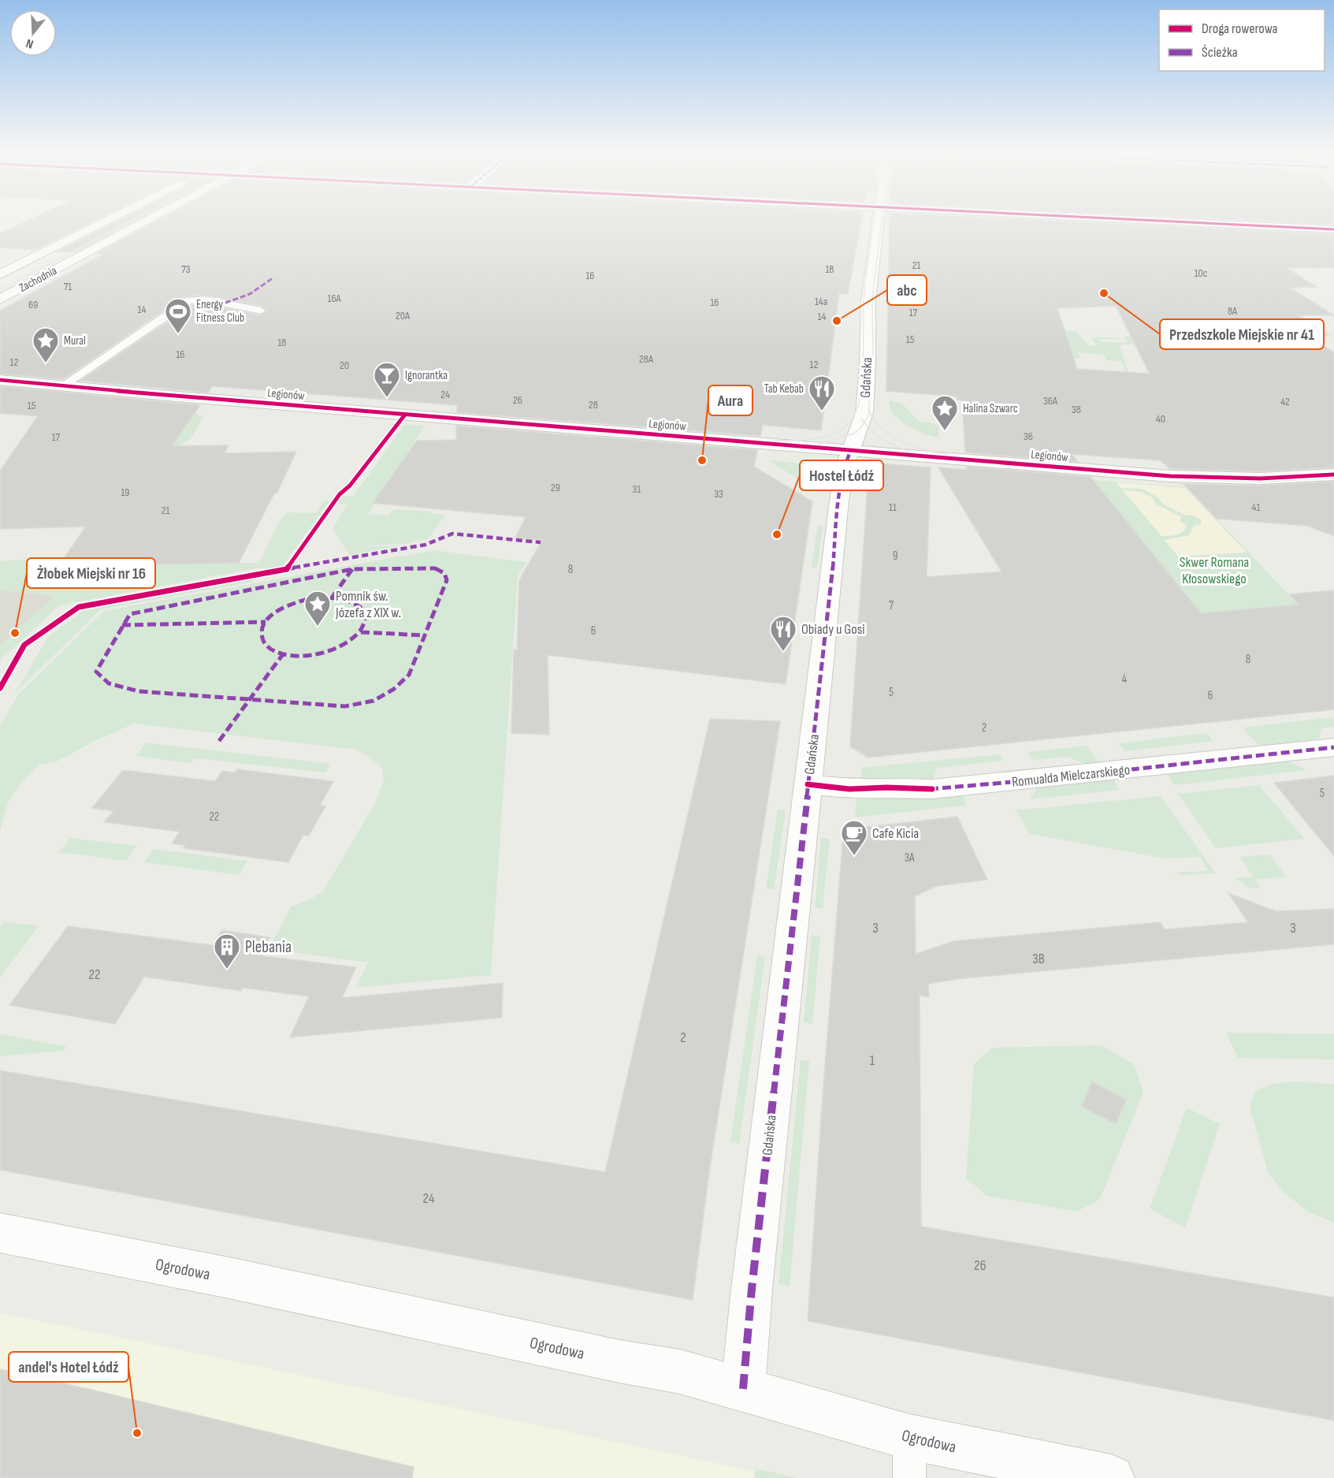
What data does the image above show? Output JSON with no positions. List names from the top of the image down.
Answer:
{
  "streets": {
    "street": [
      "Zachodnia",
      "Gdańska",
      "Legionów",
      "Romualda Mielczarskiego",
      "Ogrodowa"
    ]
  },
  "crossings": [
    ["Gdańska", "Legionów"],
    ["Gdańska", "Romualda Mielczarskiego"],
    ["Gdańska", "Ogrodowa"]
  ],
  "parks": ["Skwer Romana Kłosowskiego"],
  "places": {
    "other": [
      "Przedszkole Miejskie nr 41",
      "abc",
      "Aura",
      "Hostel Łódź",
      "Żłobek Miejski nr 16",
      "andel's Hotel Łódź"
    ],
    "sports": ["Energy Fitness Club"],
    "place": ["Mural", "Halina Szwarc", "Pomnik św. Józefa z XIX w."],
    "bar": ["Ignorantka"],
    "restaurant": ["Tab Kebab", "Obiady u Gosi"],
    "cafe": ["Cafe Kicia"],
    "building": ["Plebania"]
  },
  "house_numbers": [
    "21",
    "73",
    "18",
    "10c",
    "16",
    "71",
    "16A",
    "14a",
    "16",
    "69",
    "14",
    "8A",
    "17",
    "20A",
    "14",
    "15",
    "18",
    "16",
    "28A",
    "12",
    "12",
    "20",
    "24",
    "26",
    "36A",
    "42",
    "28",
    "15",
    "38",
    "40",
    "36",
    "17",
    "29",
    "31",
    "19",
    "33",
    "11",
    "41",
    "21",
    "9",
    "8",
    "7",
    "6",
    "8",
    "4",
    "5",
    "6",
    "2",
    "5",
    "22",
    "3A",
    "3",
    "3",
    "3B",
    "22",
    "2",
    "1",
    "24",
    "26"
  ],
  "legend": ["Droga rowerowa", "Ścieżka"],
  "north": "bottom"
}
